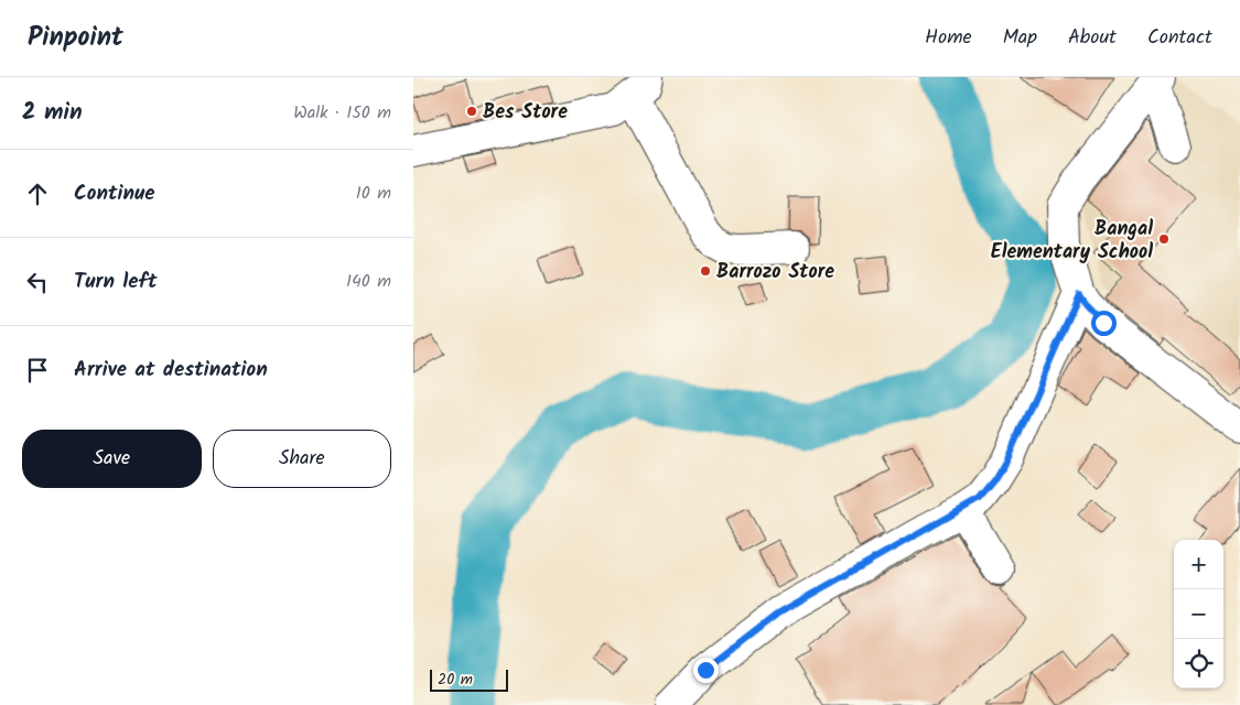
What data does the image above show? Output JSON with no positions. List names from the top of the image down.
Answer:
{
  "places": ["Bes Store", "Bangal Elementary School", "Barrozo Store"],
  "scale_bar": "20 m",
  "page": {
    "header": "Pinpoint",
    "nav": [
      "Home",
      "Map",
      "About",
      "Contact"
    ],
    "heading": ["2 min", "Walk · 150 m"],
    "list": [
      ["Continue", "10 m"],
      ["Turn left", "140 m"],
      "Arrive at destination"
    ],
    "buttons": ["Save", "Share"],
    "map_buttons": ["+", "−"],
    "scale": "20 m"
  }
}
